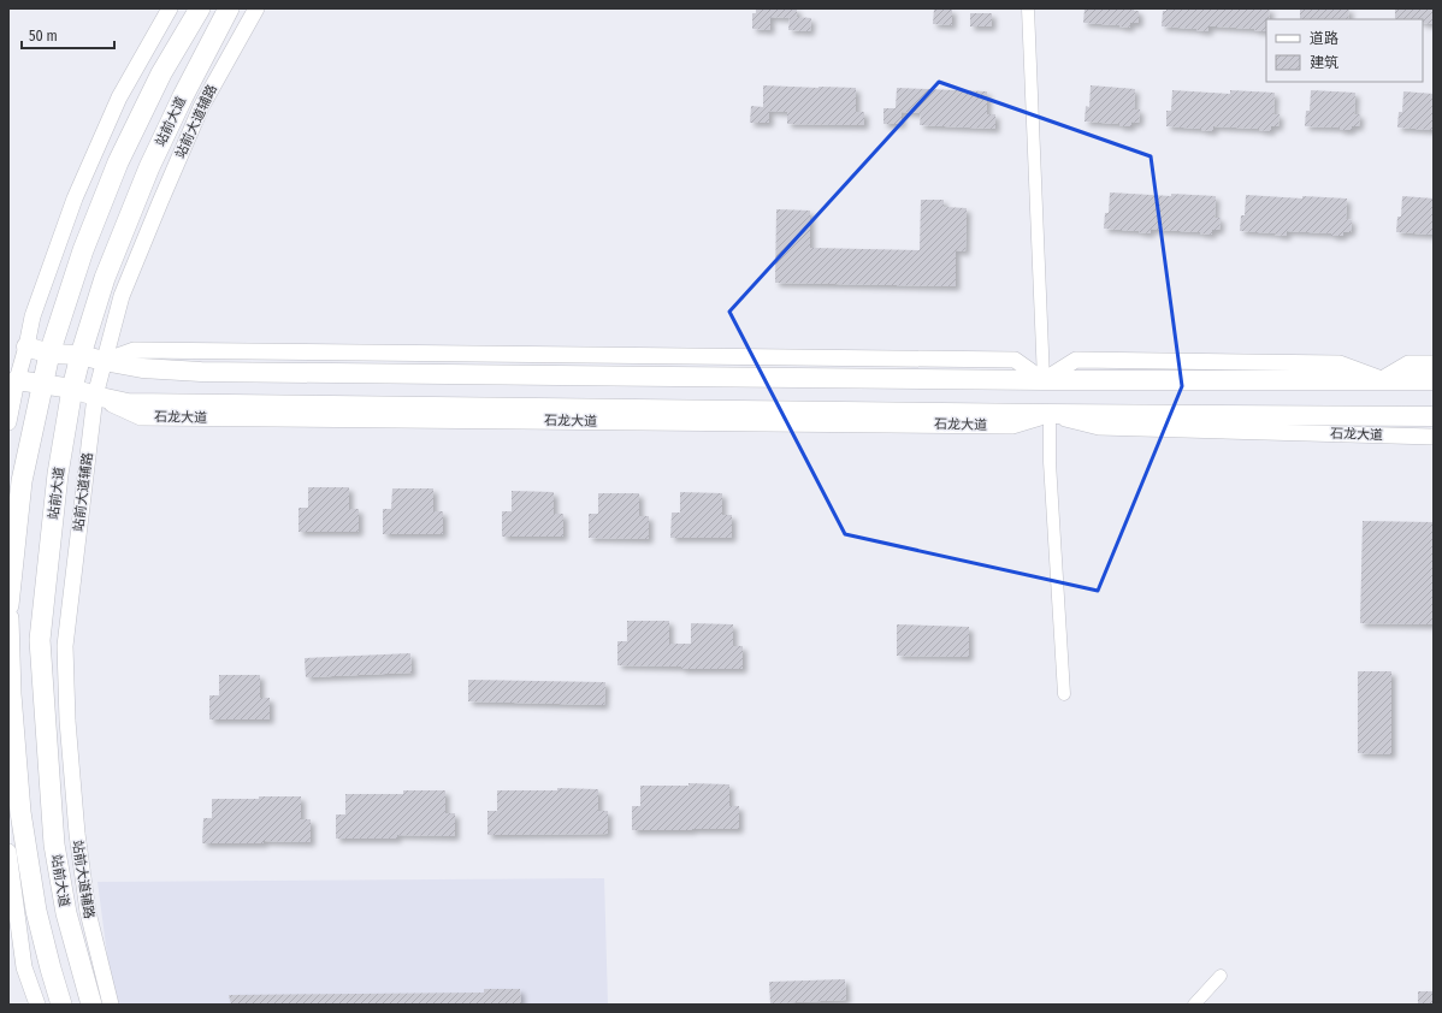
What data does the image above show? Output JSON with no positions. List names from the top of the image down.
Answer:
{
  "streets": {
    "highway": ["站前大道"],
    "main road": ["石龙大道"],
    "street": ["站前大道辅路"]
  },
  "crossings": [
    ["站前大道", "石龙大道"],
    ["站前大道辅路", "石龙大道"]
  ],
  "legend": ["道路", "建筑"],
  "scale_bar": "50 m"
}
